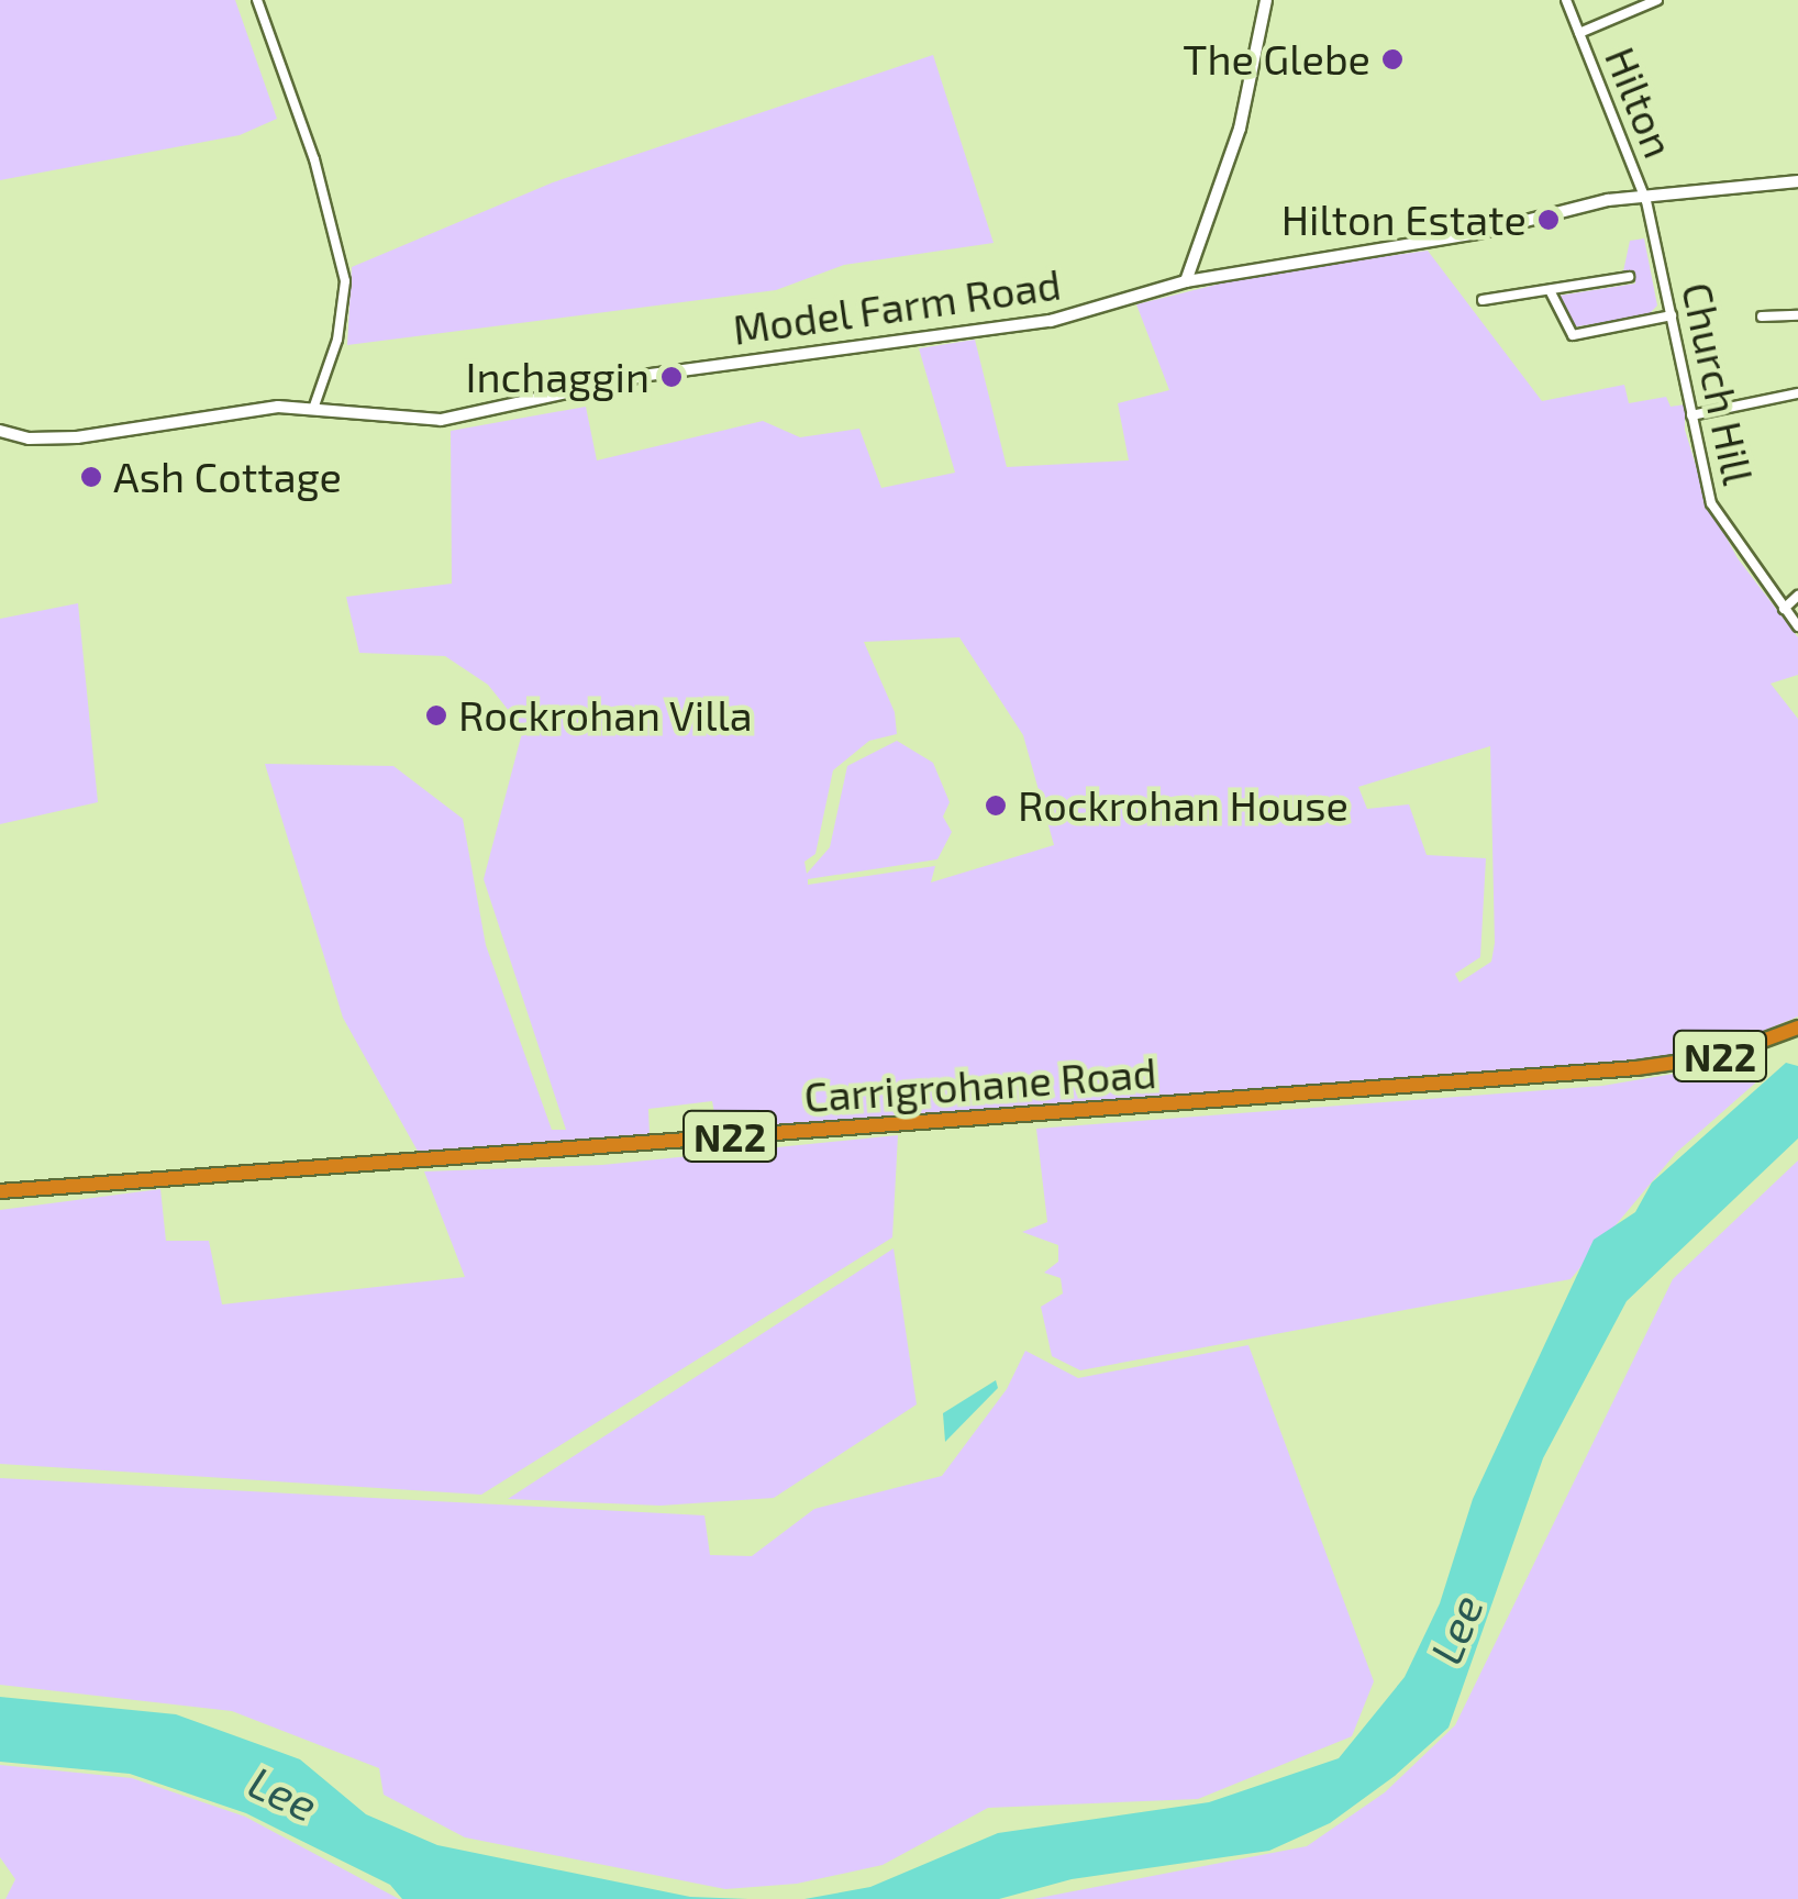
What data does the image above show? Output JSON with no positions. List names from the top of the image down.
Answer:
{
  "streets": {
    "highway": ["N22", "Carrigrohane Road"],
    "main road": ["Model Farm Road"],
    "street": ["Hilton", "Church Hill"]
  },
  "crossings": [
    ["Hilton", "Model Farm Road"],
    ["Hilton", "Church Hill"],
    ["Model Farm Road", "Church Hill"]
  ],
  "water": ["Lee"],
  "places": [
    "The Glebe",
    "Hilton Estate",
    "Inchaggin",
    "Ash Cottage",
    "Rockrohan Villa",
    "Rockrohan House"
  ]
}
